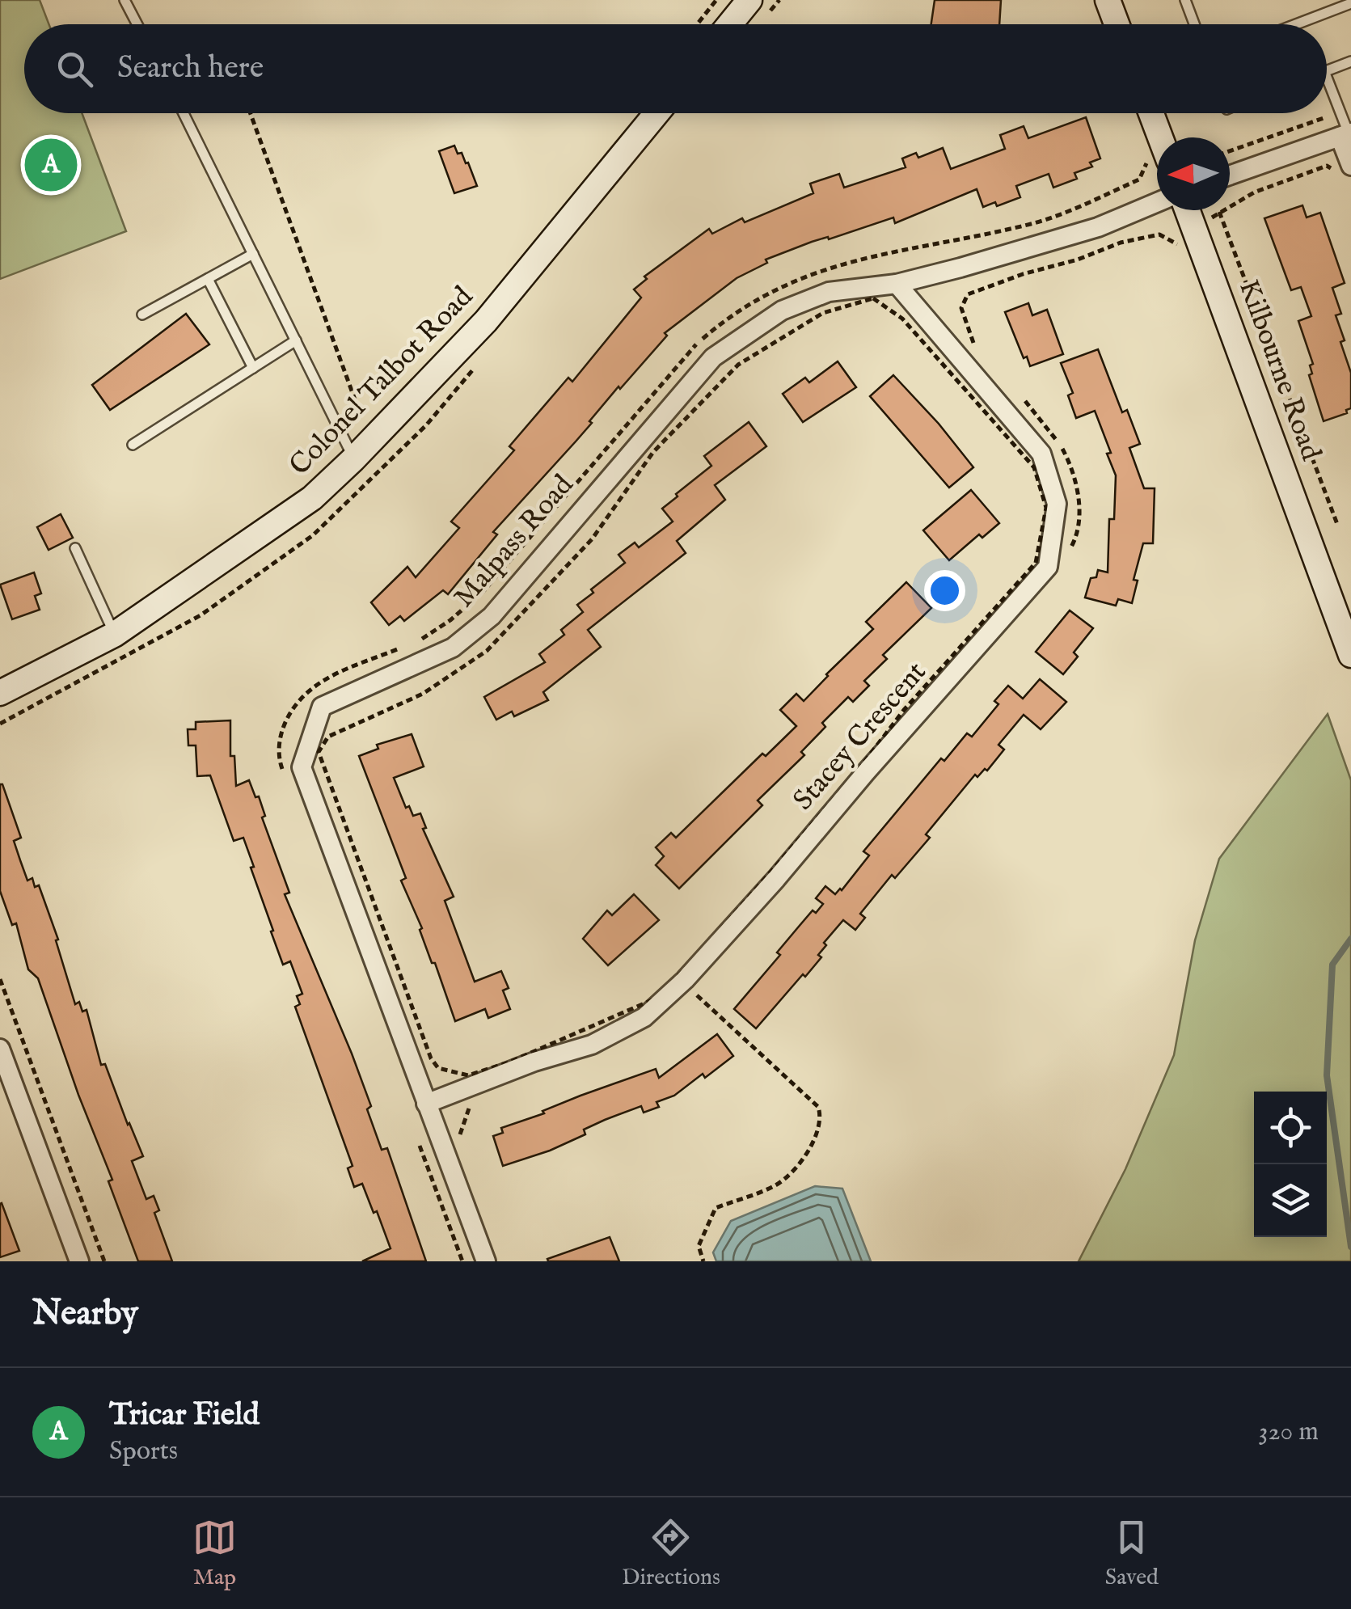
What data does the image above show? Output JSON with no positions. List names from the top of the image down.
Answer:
{
  "streets": {
    "main road": ["Kilbourne Road", "Colonel Talbot Road"],
    "street": ["Malpass Road", "Stacey Crescent"]
  },
  "crossings": [
    ["Malpass Road", "Stacey Crescent"]
  ],
  "north": "left",
  "page": {
    "search": "Search here",
    "pins": "A",
    "heading": "Nearby",
    "list": [
      {
        "mark": "A",
        "name": "Tricar Field",
        "note": "Sports",
        "value": "320 m"
      }
    ],
    "nav": ["Map", "Directions", "Saved"]
  }
}
